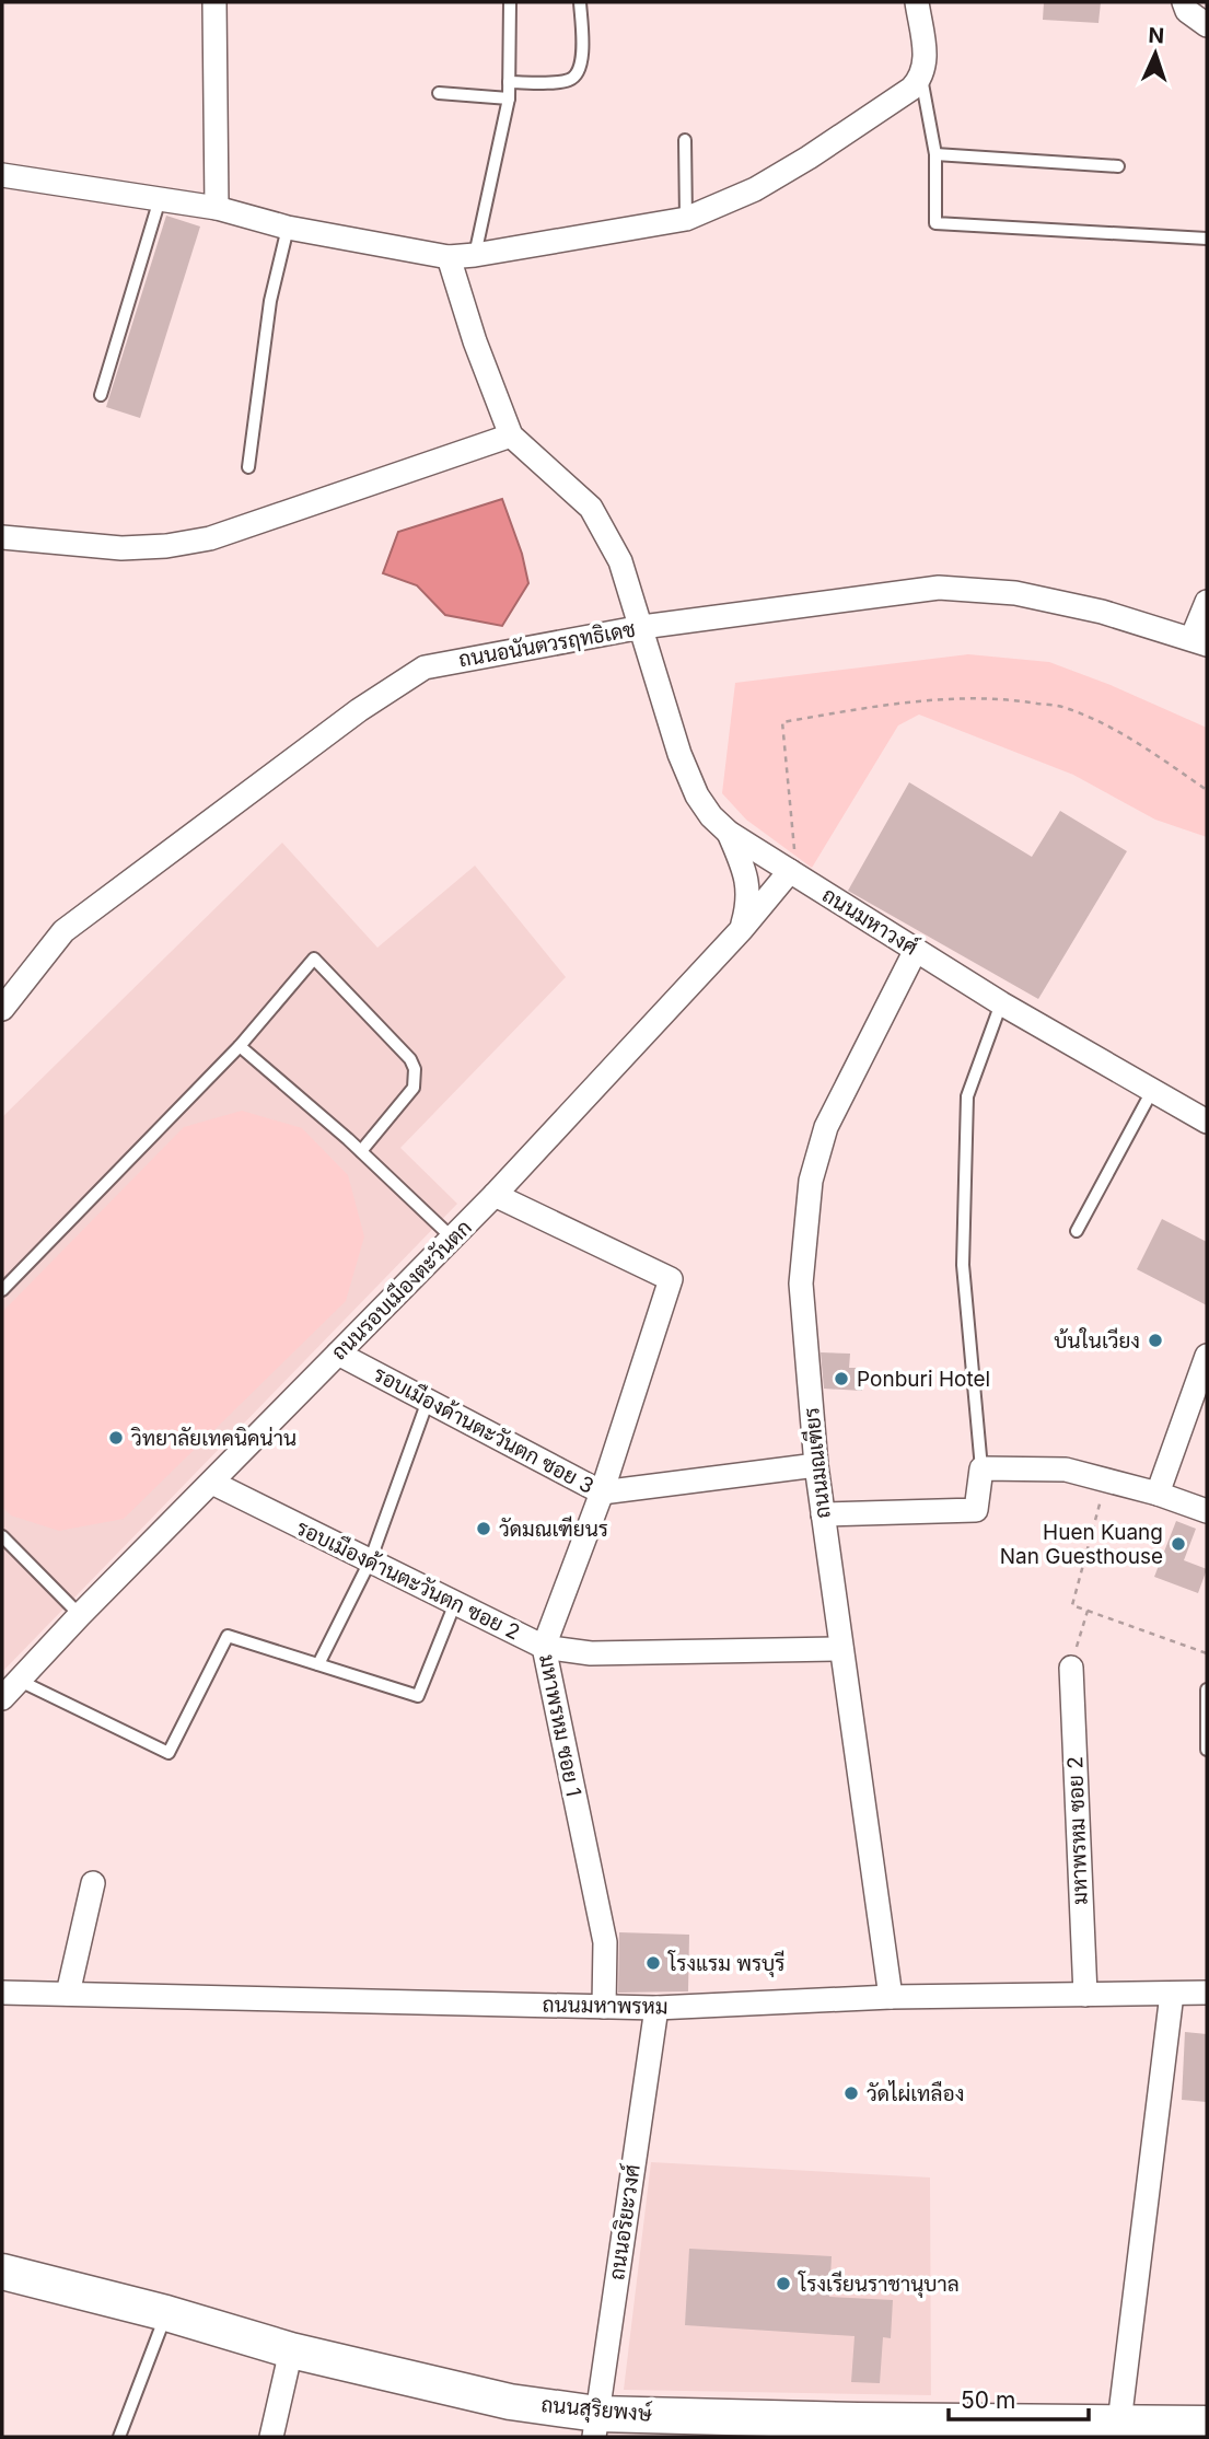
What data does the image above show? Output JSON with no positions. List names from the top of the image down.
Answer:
{
  "streets": {
    "main road": ["ถนนสุริยพงษ์"],
    "street": [
      "ถนนอนันตวรฤทธิเดช",
      "ถนนมหาวงศ์",
      "ถนนรอบเมืองตะวันตก",
      "รอบเมืองด้านตะวันตก ซอย 3",
      "ถนนมณเฑียร",
      "รอบเมืองด้านตะวันตก ซอย 2",
      "มหาพรหม ซอย 1",
      "มหาพรหม ซอย 2",
      "ถนนมหาพรหม",
      "ถนนอริยะวงศ์"
    ]
  },
  "crossings": [
    ["ถนนอนันตวรฤทธิเดช", "ถนนมหาวงศ์"],
    ["ถนนมหาวงศ์", "ถนนรอบเมืองตะวันตก"],
    ["ถนนมหาวงศ์", "ถนนมณเฑียร"],
    ["ถนนรอบเมืองตะวันตก", "รอบเมืองด้านตะวันตก ซอย 3"],
    ["ถนนรอบเมืองตะวันตก", "รอบเมืองด้านตะวันตก ซอย 2"],
    ["ถนนรอบเมืองตะวันตก", "มหาพรหม ซอย 1"],
    ["รอบเมืองด้านตะวันตก ซอย 3", "ถนนมณเฑียร"],
    ["รอบเมืองด้านตะวันตก ซอย 3", "มหาพรหม ซอย 1"],
    ["ถนนมณเฑียร", "รอบเมืองด้านตะวันตก ซอย 2"],
    ["ถนนมณเฑียร", "ถนนมหาพรหม"],
    ["รอบเมืองด้านตะวันตก ซอย 2", "มหาพรหม ซอย 1"],
    ["มหาพรหม ซอย 1", "ถนนมหาพรหม"],
    ["มหาพรหม ซอย 2", "ถนนมหาพรหม"],
    ["ถนนมหาพรหม", "ถนนอริยะวงศ์"],
    ["ถนนอริยะวงศ์", "ถนนสุริยพงษ์"]
  ],
  "places": [
    "บ้นในเวียง",
    "Ponburi Hotel",
    "วิทยาลัยเทคนิคน่าน",
    "วัดมณเฑียนร",
    "Huen Kuang Nan Guesthouse",
    "โรงแรม พรบุรี",
    "วัดไผ่เทลือง",
    "โรงเรียนราชานุบาล"
  ],
  "scale_bar": "50 m",
  "north": "top"
}
